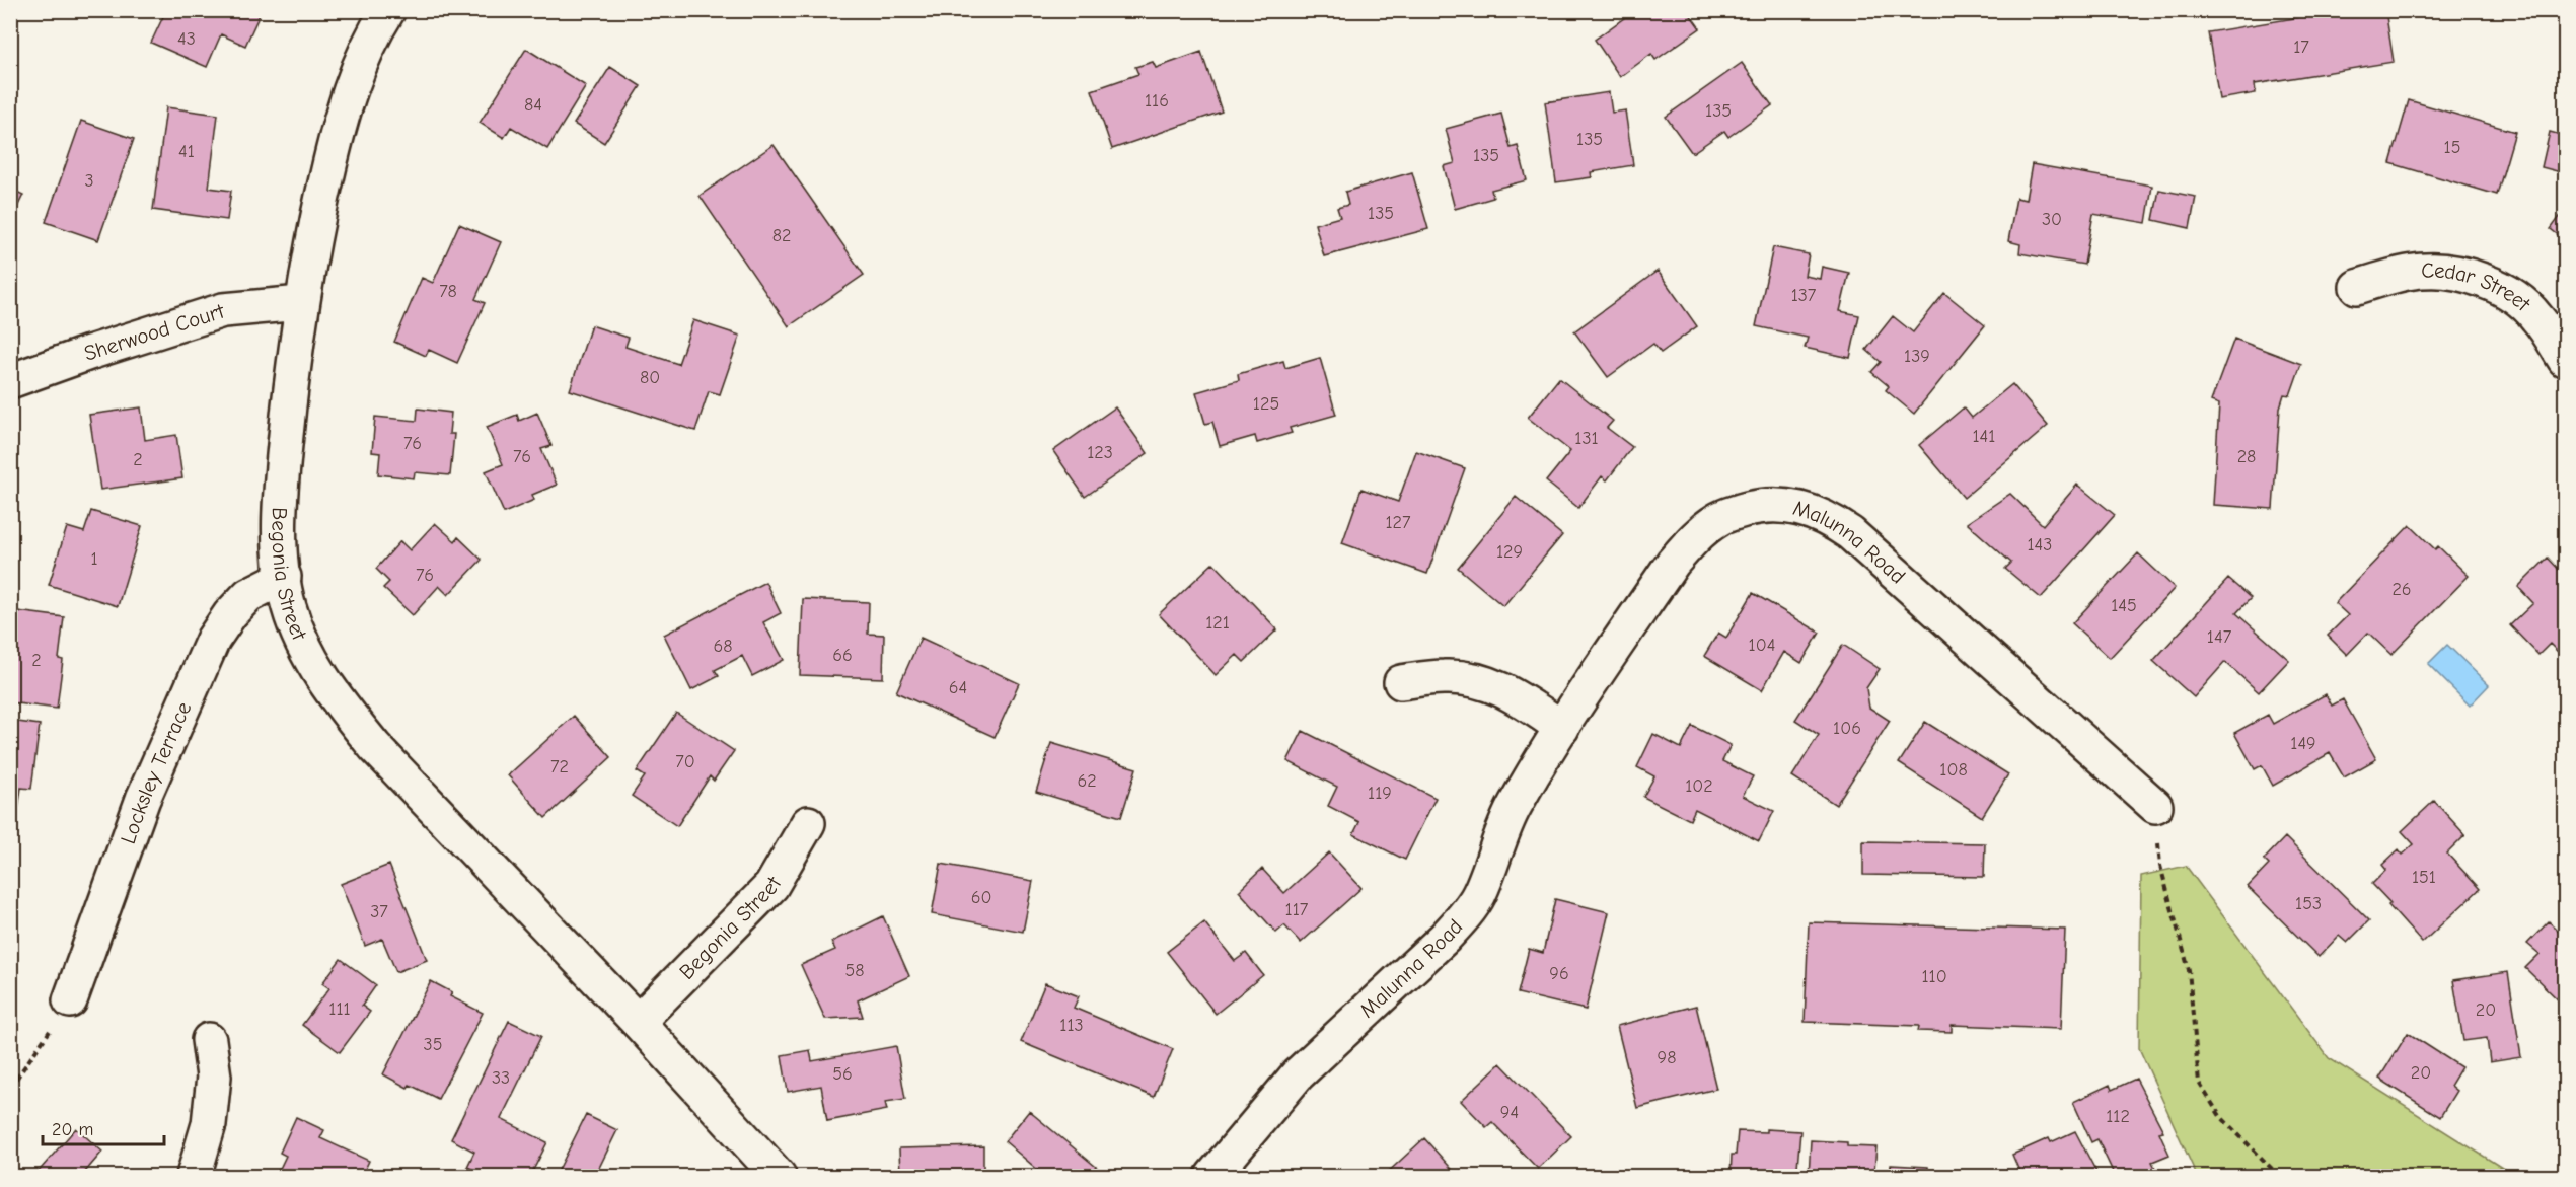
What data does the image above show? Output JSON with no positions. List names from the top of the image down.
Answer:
{
  "streets": {
    "street": [
      "Cedar Street",
      "Sherwood Court",
      "Malunna Road",
      "Begonia Street",
      "Locksley Terrace"
    ]
  },
  "crossings": [
    ["Sherwood Court", "Begonia Street"],
    ["Begonia Street", "Locksley Terrace"]
  ],
  "house_numbers": [
    "43",
    "17",
    "116",
    "84",
    "135",
    "135",
    "15",
    "41",
    "135",
    "3",
    "135",
    "30",
    "82",
    "78",
    "137",
    "139",
    "80",
    "125",
    "141",
    "131",
    "76",
    "123",
    "76",
    "28",
    "2",
    "127",
    "143",
    "129",
    "1",
    "76",
    "26",
    "145",
    "121",
    "147",
    "104",
    "68",
    "66",
    "2",
    "64",
    "106",
    "149",
    "70",
    "72",
    "108",
    "62",
    "102",
    "119",
    "151",
    "60",
    "153",
    "117",
    "37",
    "58",
    "96",
    "110",
    "111",
    "20",
    "113",
    "35",
    "98",
    "20",
    "56",
    "33",
    "94",
    "112"
  ],
  "scale_bar": "20 m"
}
